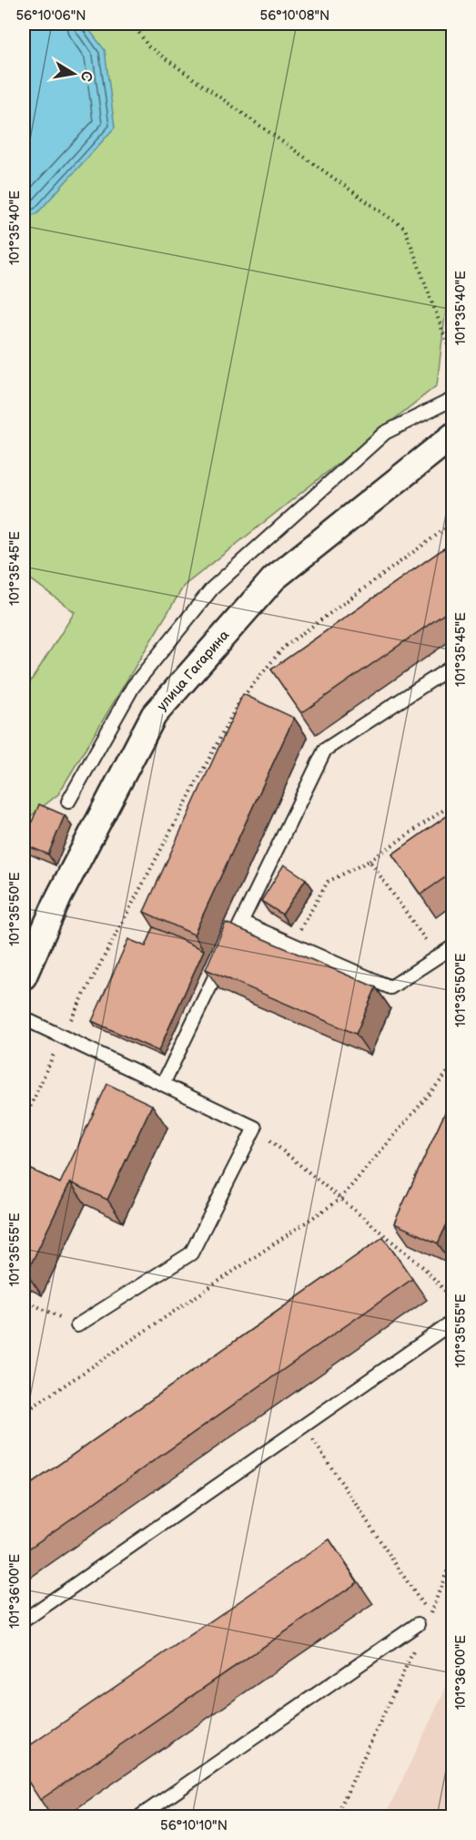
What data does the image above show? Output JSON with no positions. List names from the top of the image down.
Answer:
{
  "streets": {
    "street": ["улица Гагарина"]
  },
  "north": "right",
  "coordinates": [
    "56°10'06\"N",
    "56°10'08\"N",
    "101°35'40\"E",
    "101°35'45\"E",
    "101°35'50\"E",
    "101°35'55\"E",
    "101°36'00\"E",
    "56°10'10\"N"
  ]
}
